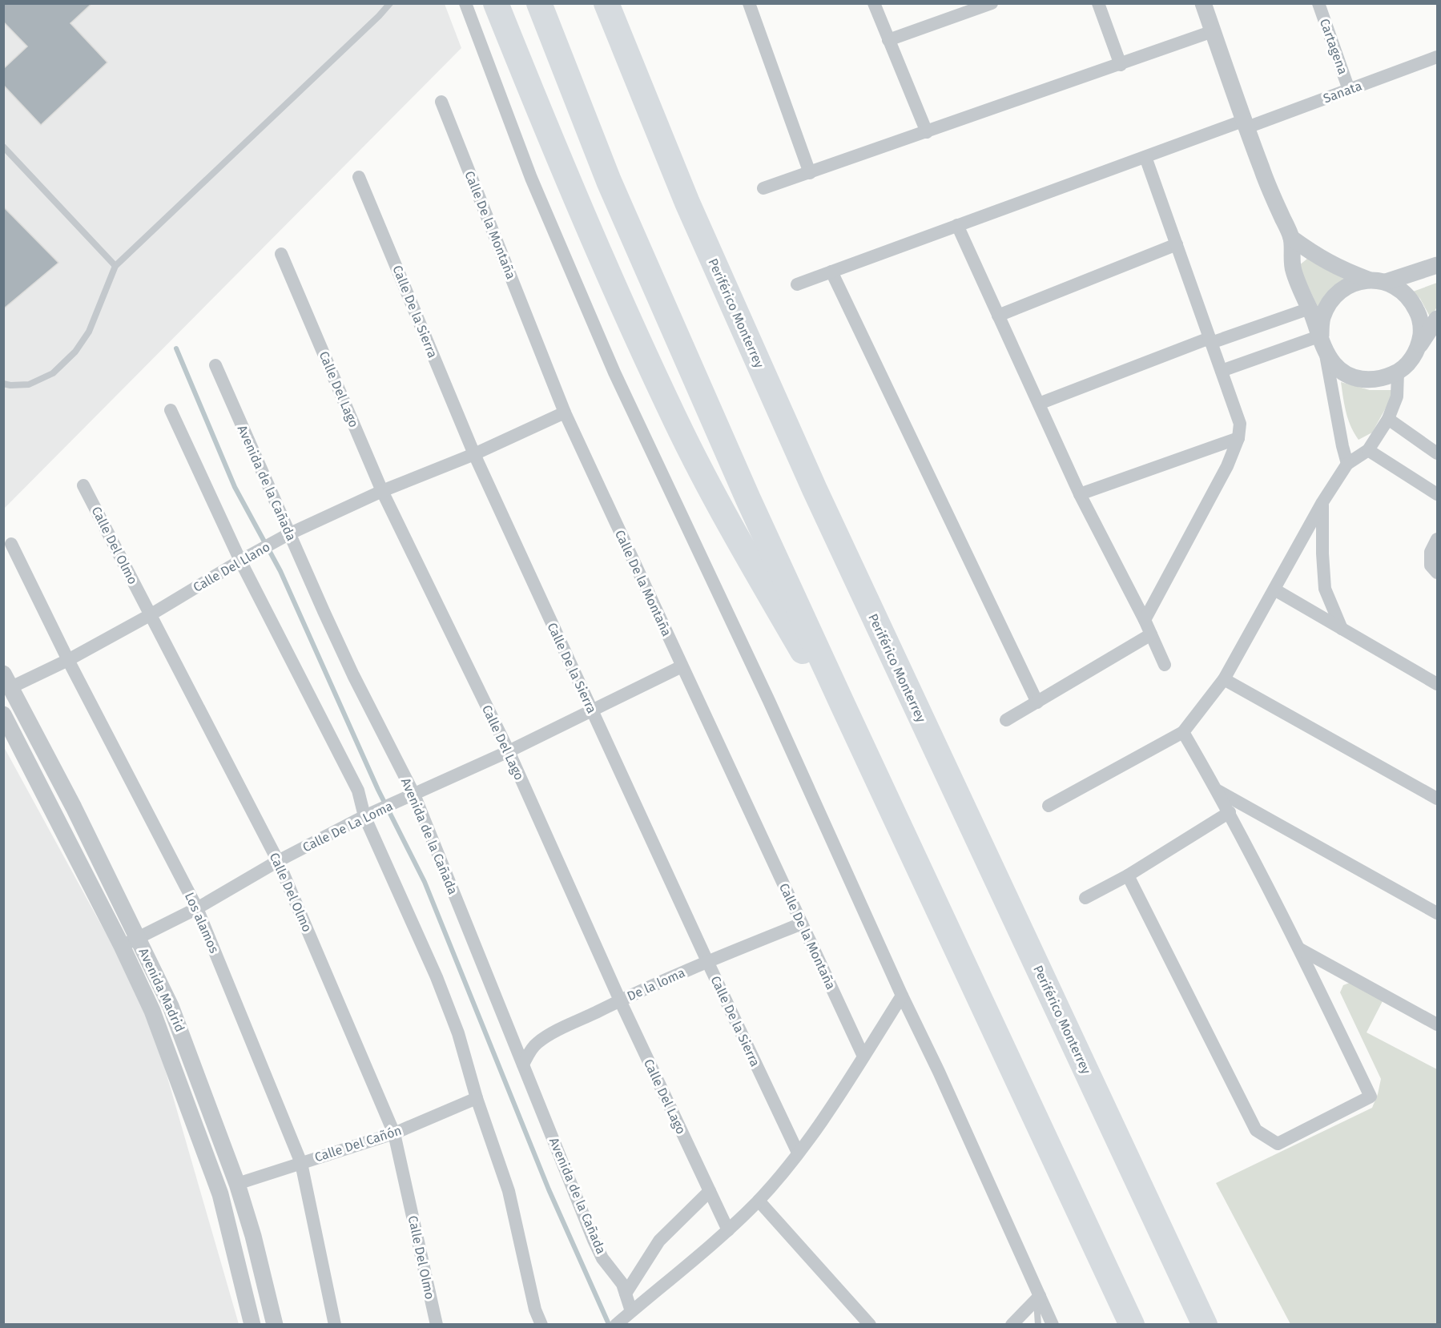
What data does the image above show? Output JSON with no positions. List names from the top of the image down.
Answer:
{
  "streets": {
    "highway": ["Periférico Monterrey"],
    "street": [
      "Cartagena",
      "Sanata",
      "Calle De la Montaña",
      "Calle De la Sierra",
      "Calle Del Lago",
      "Avenida de la Cañada",
      "Calle Del Olmo",
      "Calle Del Llano",
      "Calle De La Loma",
      "Los alamos",
      "De la loma",
      "Avenida Madrid",
      "Calle Del Cañón"
    ]
  },
  "crossings": [
    ["Cartagena", "Sanata"],
    ["Calle De la Montaña", "Calle Del Llano"],
    ["Calle De la Montaña", "Calle De La Loma"],
    ["Calle De la Montaña", "De la loma"],
    ["Calle De la Sierra", "Calle Del Llano"],
    ["Calle De la Sierra", "Calle De La Loma"],
    ["Calle De la Sierra", "De la loma"],
    ["Calle Del Lago", "Calle Del Llano"],
    ["Calle Del Lago", "Calle De La Loma"],
    ["Calle Del Lago", "De la loma"],
    ["Avenida de la Cañada", "Calle Del Llano"],
    ["Avenida de la Cañada", "Calle De La Loma"],
    ["Avenida de la Cañada", "De la loma"],
    ["Calle Del Olmo", "Calle Del Llano"],
    ["Calle Del Olmo", "Calle De La Loma"],
    ["Calle Del Olmo", "Calle Del Cañón"],
    ["Calle Del Llano", "Los alamos"],
    ["Calle Del Llano", "Avenida Madrid"],
    ["Calle De La Loma", "Los alamos"],
    ["Calle De La Loma", "Avenida Madrid"],
    ["Los alamos", "Calle Del Cañón"],
    ["Avenida Madrid", "Calle Del Cañón"]
  ]
}
